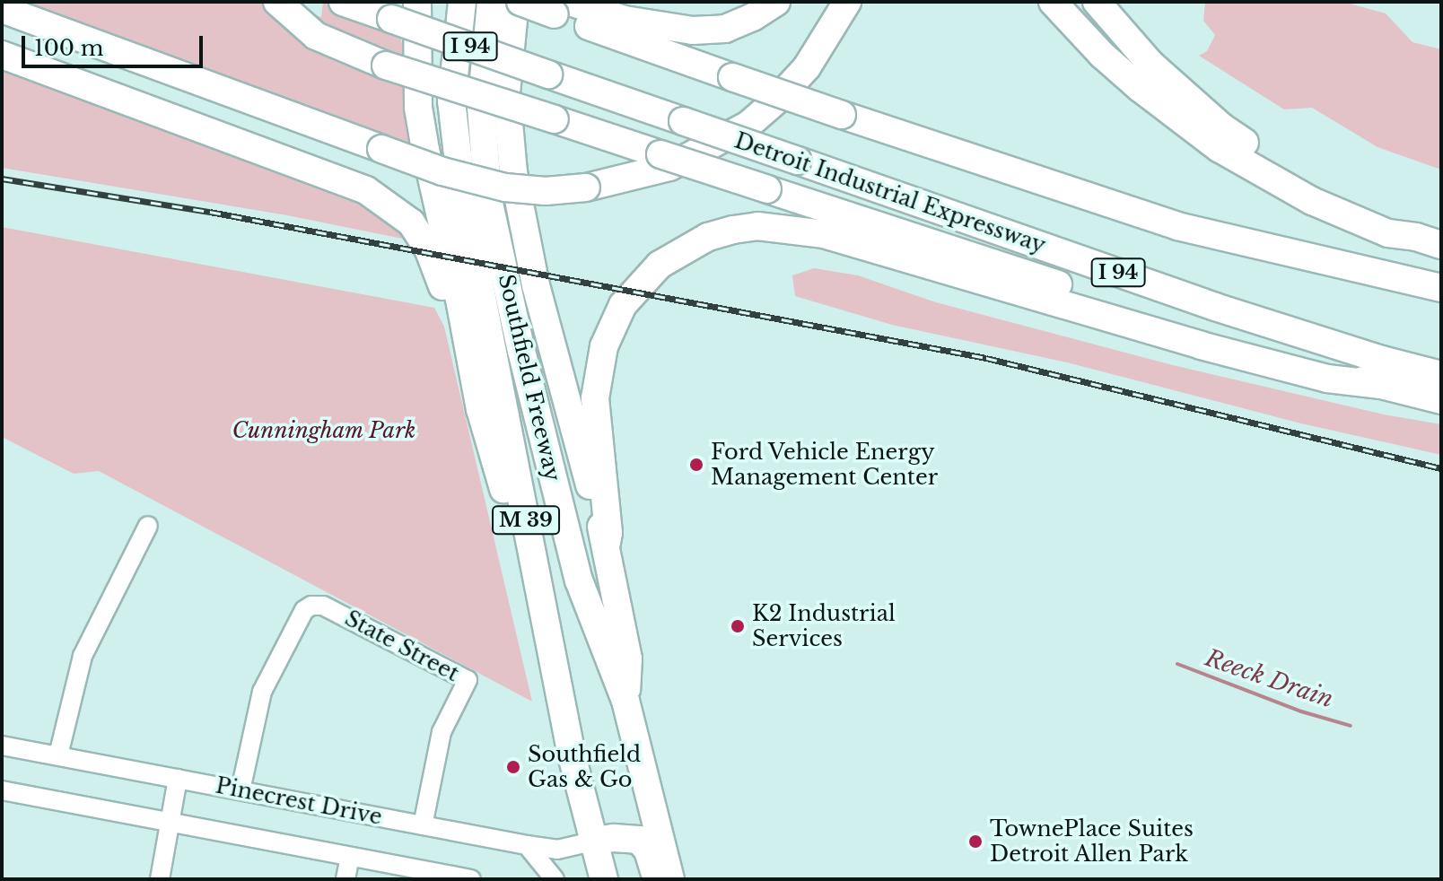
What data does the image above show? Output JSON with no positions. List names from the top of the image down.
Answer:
{
  "streets": {
    "highway": [
      "I 94",
      "Detroit Industrial Expressway",
      "Southfield Freeway",
      "M 39"
    ],
    "street": ["State Street", "Pinecrest Drive"]
  },
  "crossings": [
    ["Southfield Freeway", "M 39"],
    ["M 39", "Pinecrest Drive"],
    ["State Street", "Pinecrest Drive"]
  ],
  "water": ["Reeck Drain"],
  "parks": ["Cunningham Park"],
  "places": [
    "Ford Vehicle Energy Management Center",
    "K2 Industrial Services",
    "Southfield Gas & Go",
    "TownePlace Suites Detroit Allen Park"
  ],
  "scale_bar": "100 m"
}
